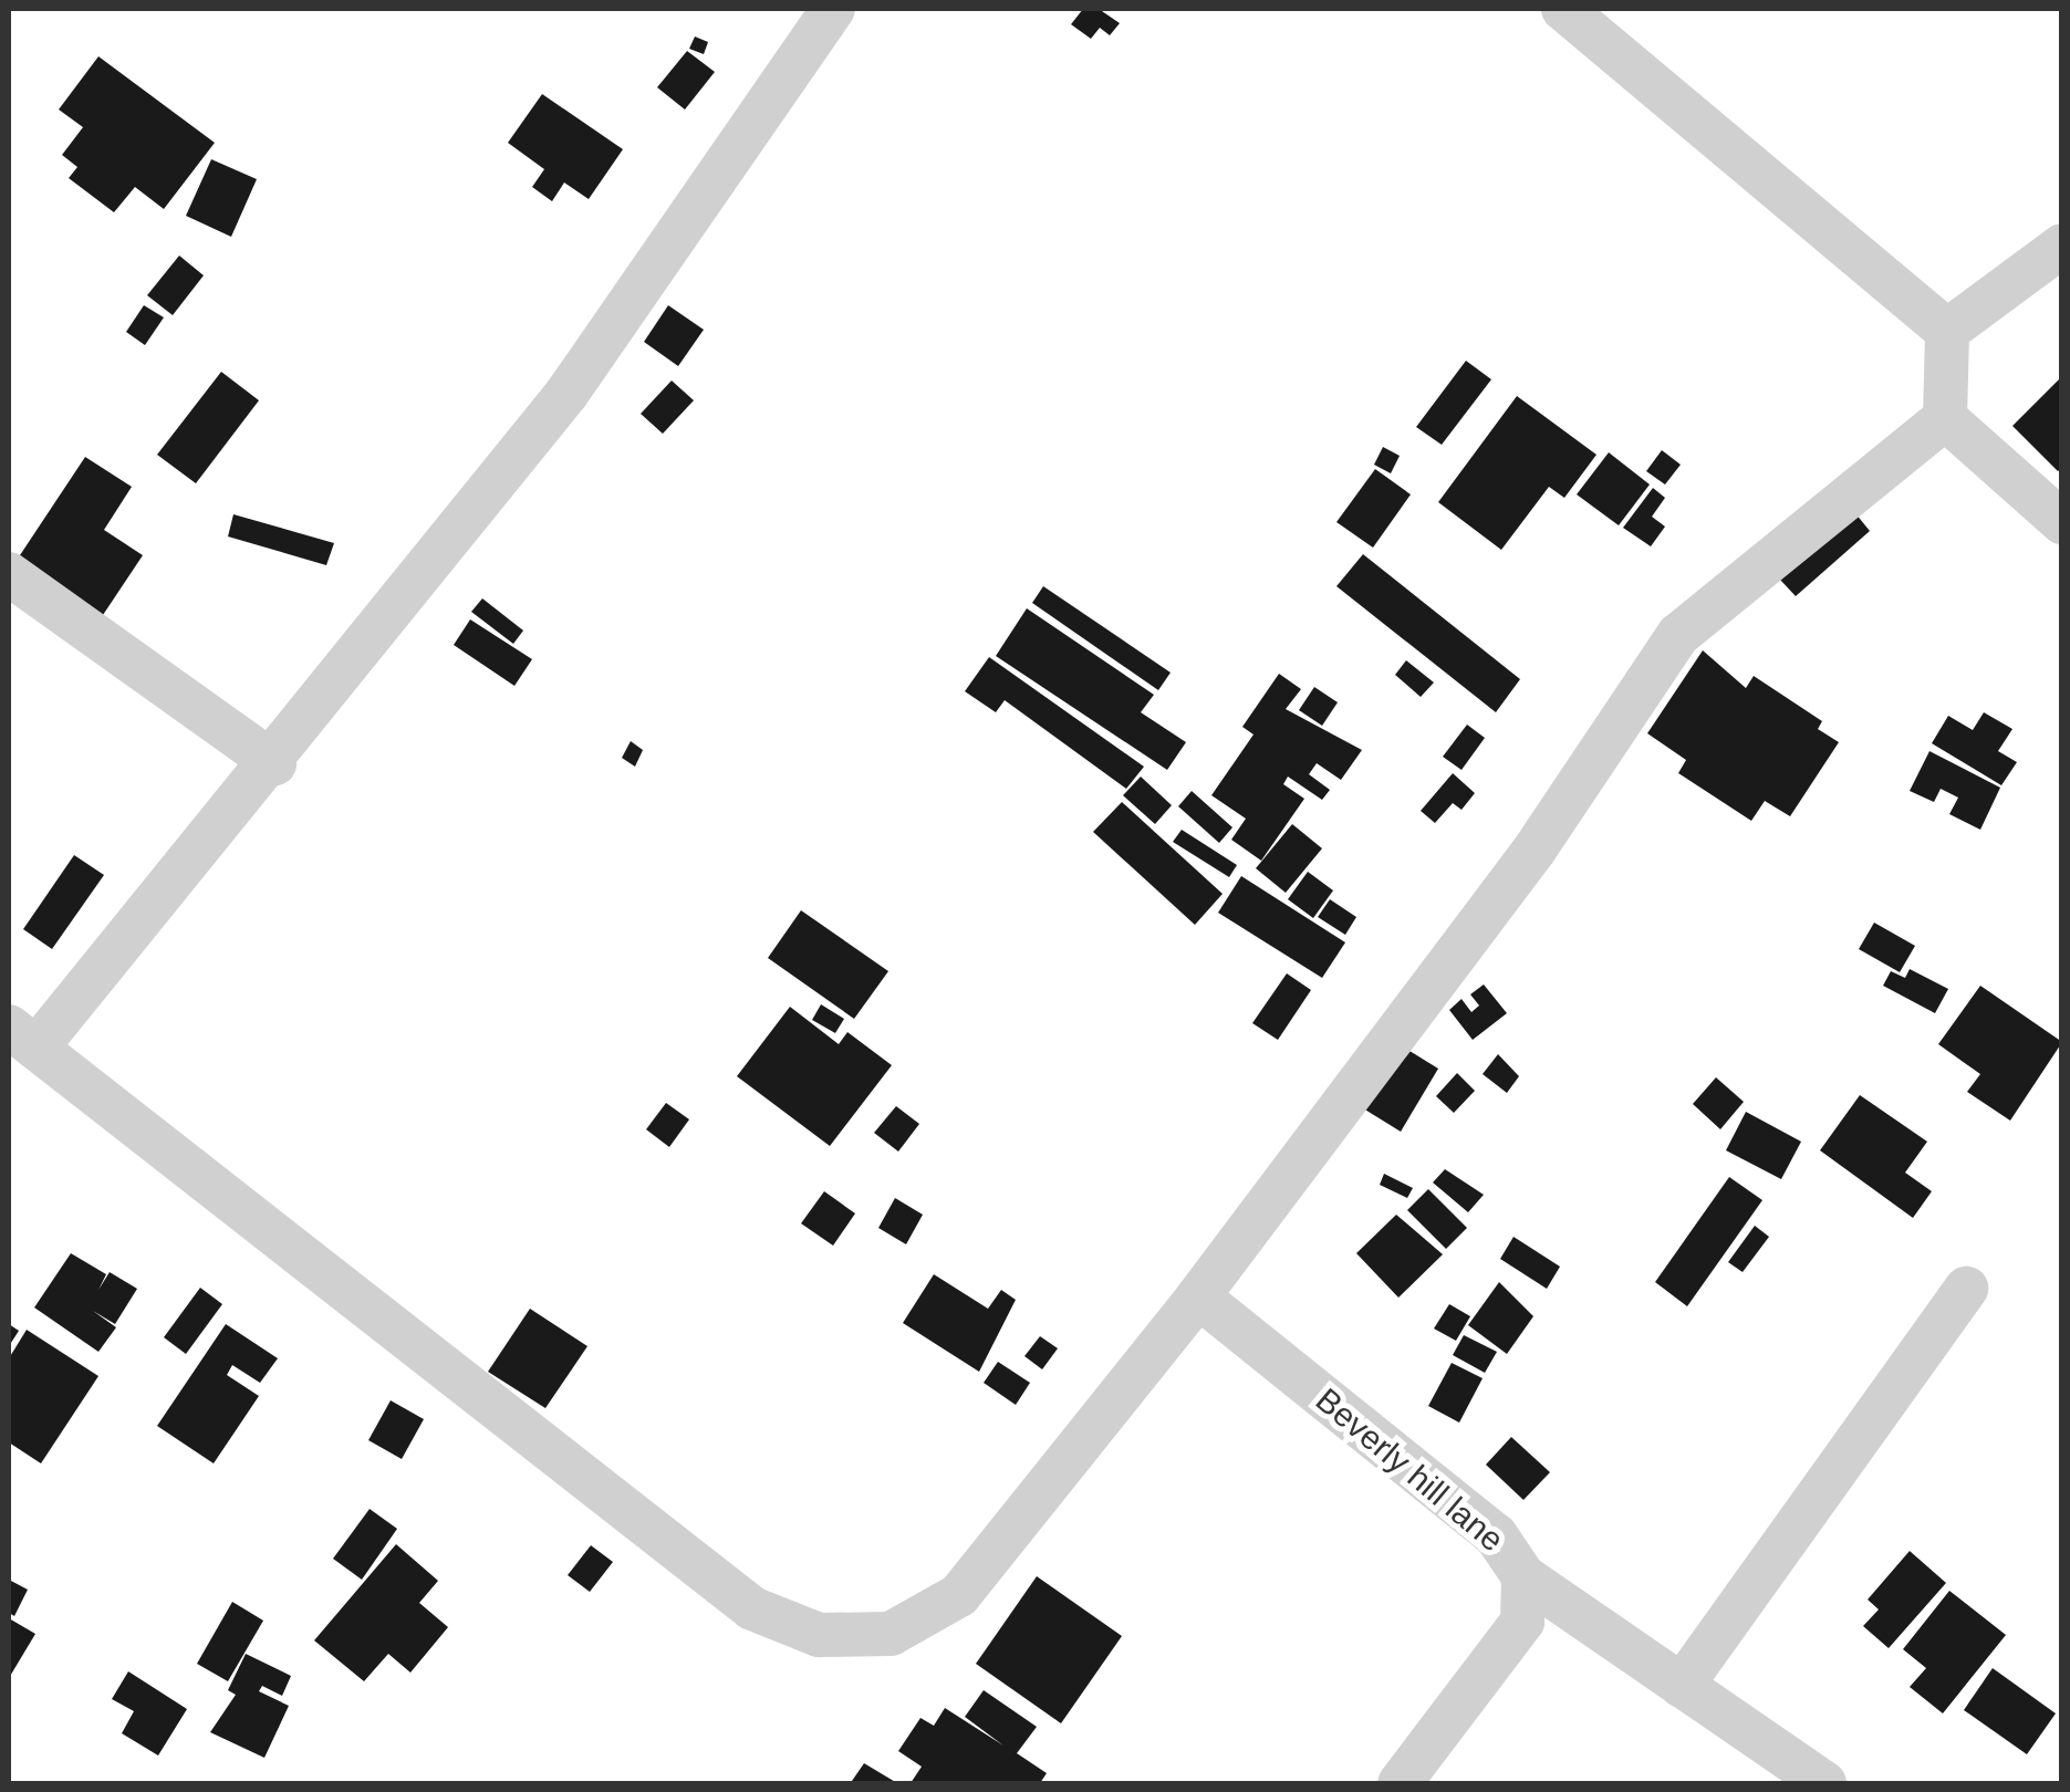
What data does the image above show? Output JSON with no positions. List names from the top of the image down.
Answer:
{
  "streets": {
    "street": ["Beverly hill lane"]
  }
}
